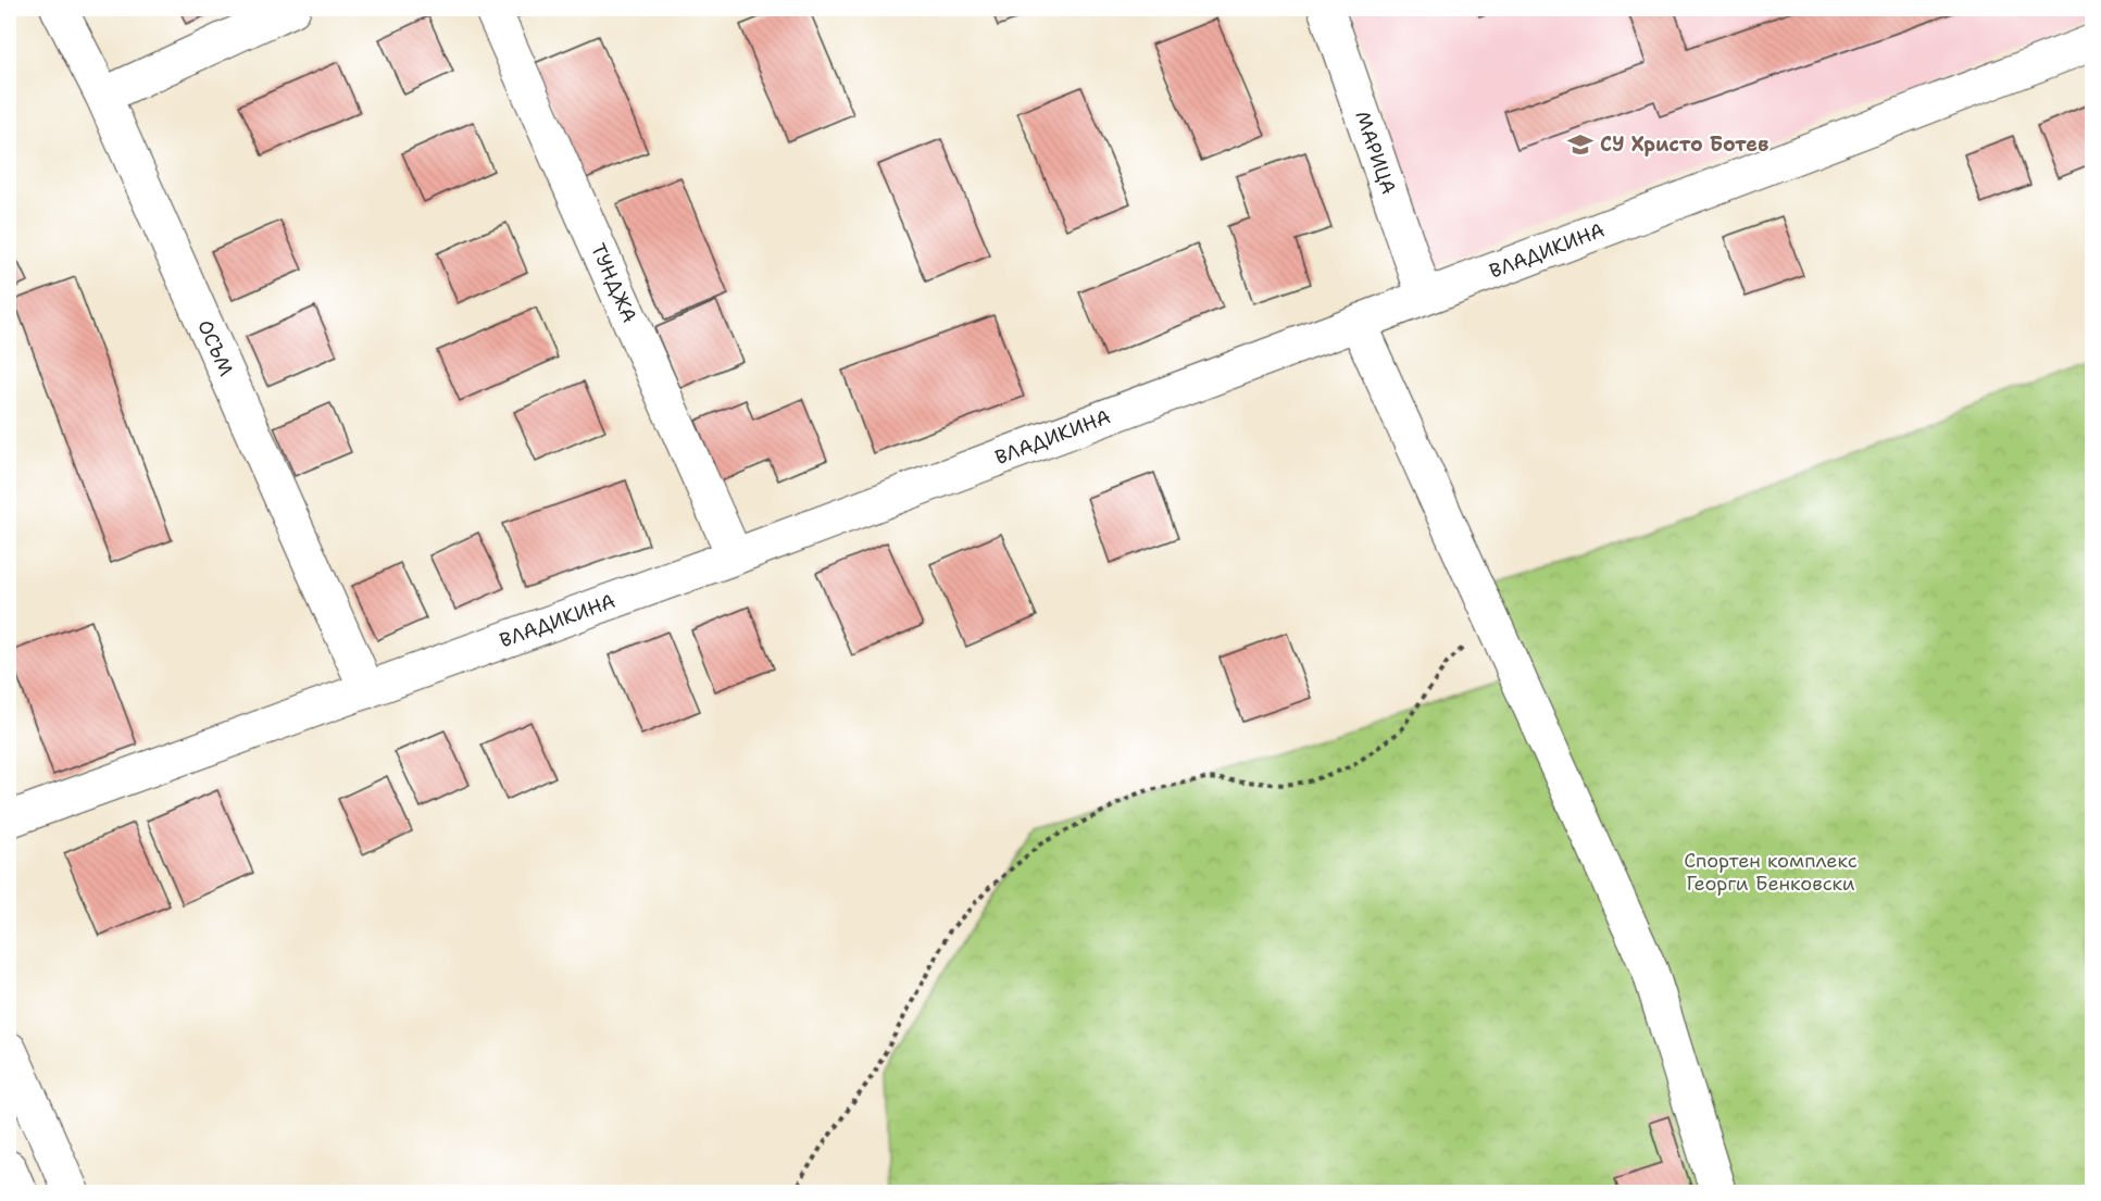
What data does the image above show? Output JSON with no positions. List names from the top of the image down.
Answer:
{
  "streets": {
    "street": [
      "МАРИЦА",
      "ВЛАДИКИНА",
      "ТУНДЖА",
      "ОСЪМ"
    ]
  },
  "crossings": [
    ["МАРИЦА", "ВЛАДИКИНА"],
    ["ВЛАДИКИНА", "ТУНДЖА"],
    ["ВЛАДИКИНА", "ОСЪМ"]
  ],
  "parks": ["Спортен комплекс Георги Бенковски"],
  "places": {
    "school or university": ["СУ Христо Ботев"]
  }
}
